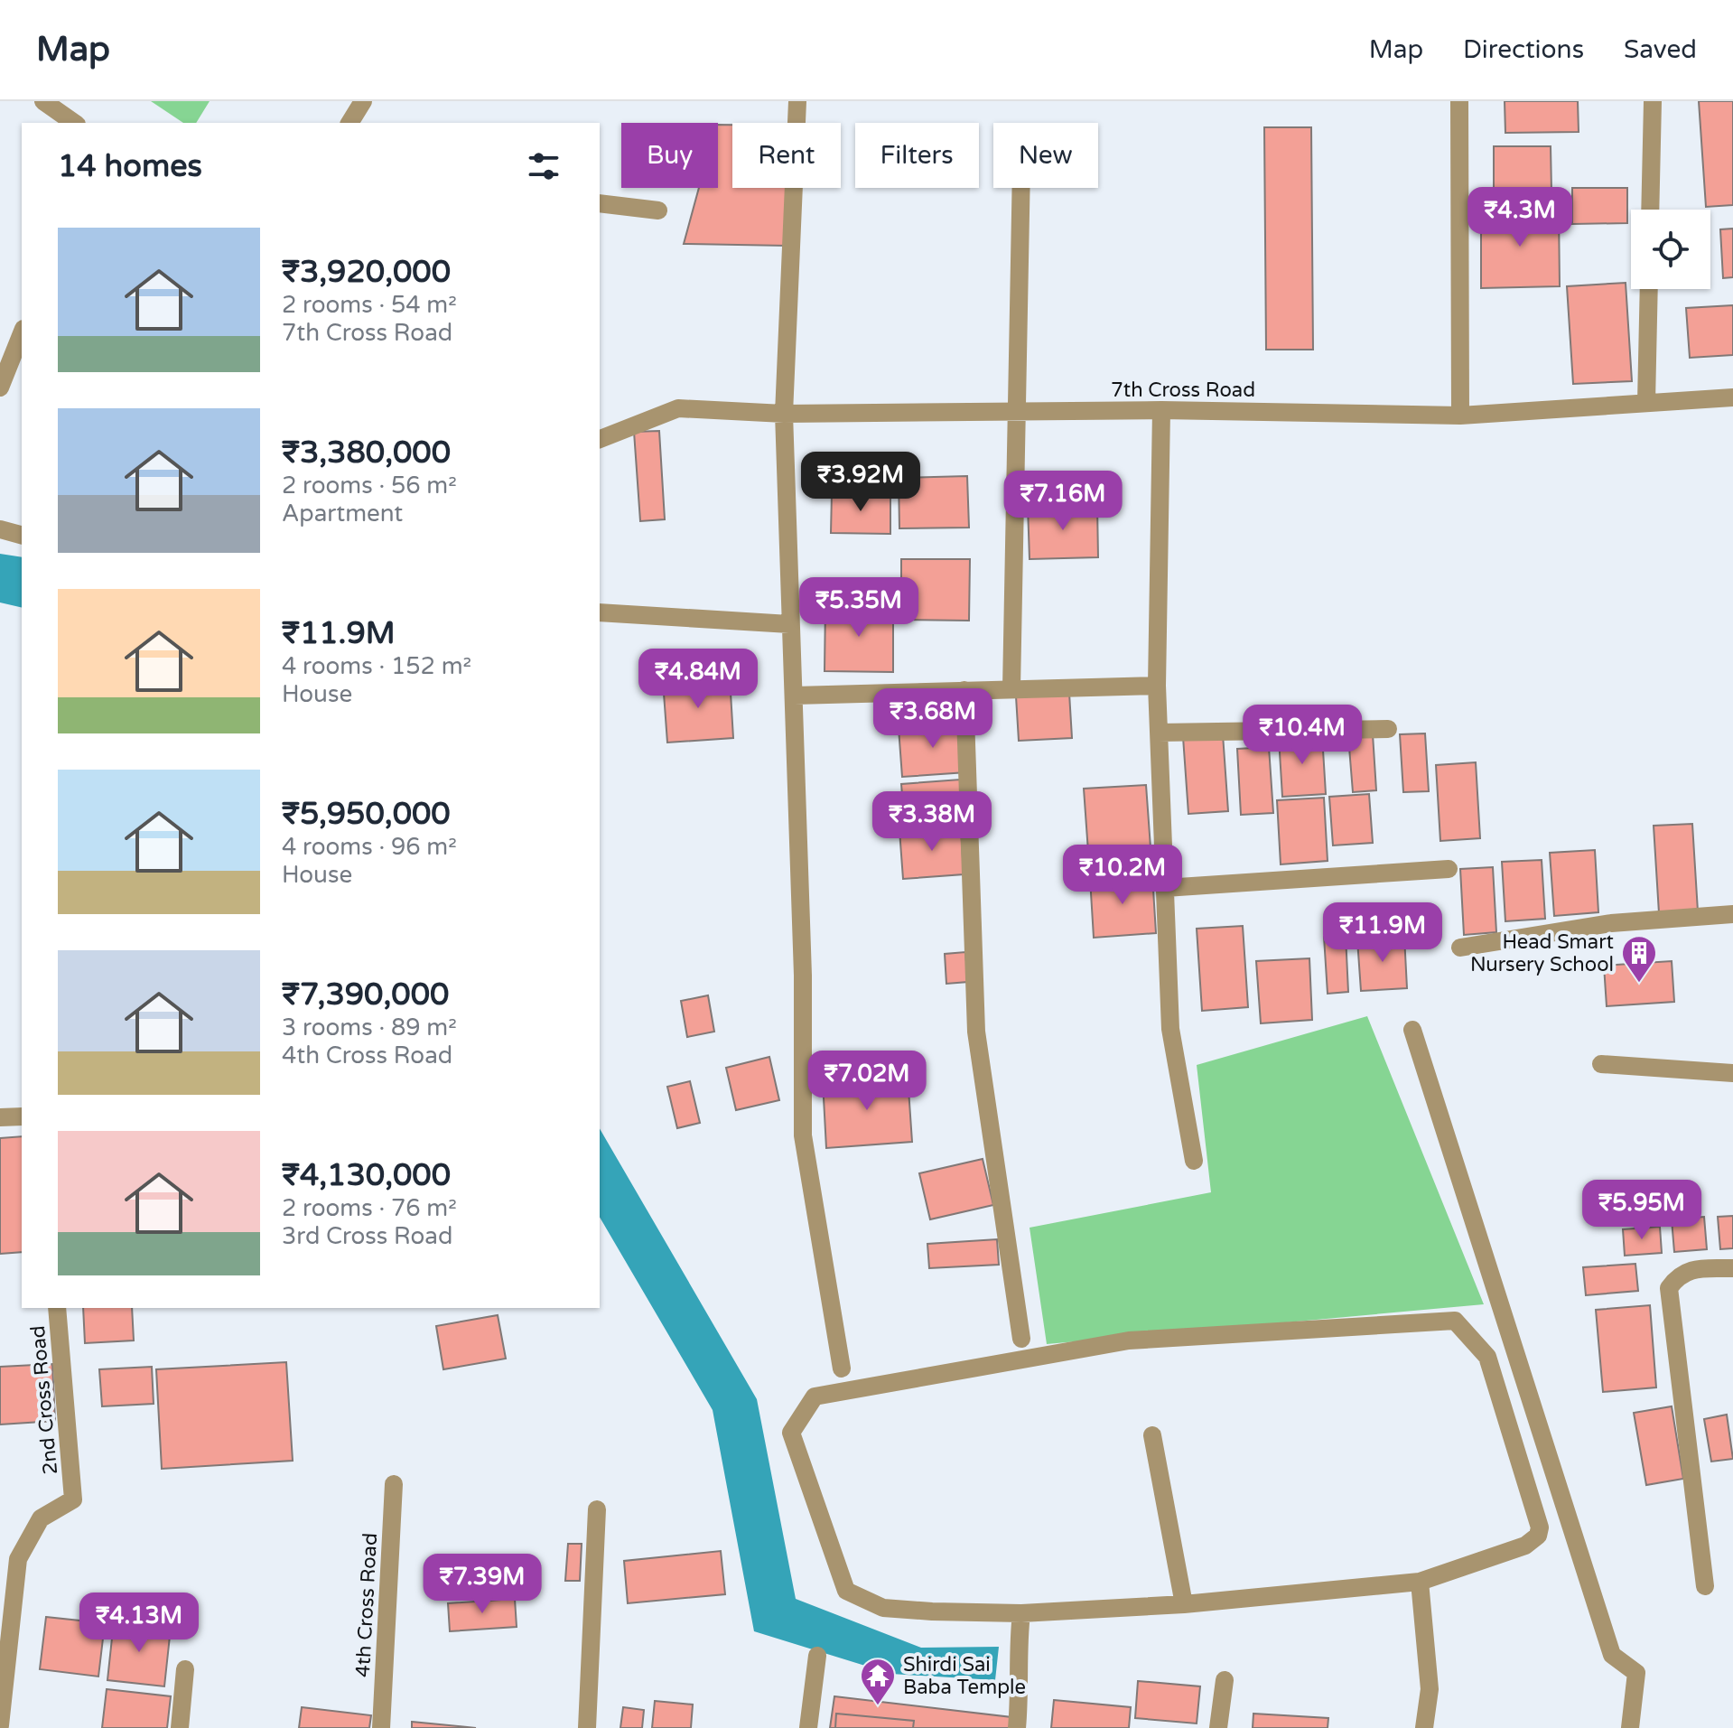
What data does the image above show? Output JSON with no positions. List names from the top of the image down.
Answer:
{
  "streets": {
    "street": ["7th Cross Road", "2nd Cross Road", "4th Cross Road"]
  },
  "places": {
    "building": ["Head Smart Nursery School"],
    "temple": ["Shirdi Sai Baba Temple"]
  },
  "page": {
    "header": "Map",
    "nav": ["Map", "Directions", "Saved"],
    "chip": [
      "Buy",
      "Rent",
      "Filters",
      "New"
    ],
    "heading": "14 homes",
    "price": [
      "₹4.3M",
      "₹3.92M",
      "₹7.16M",
      "₹5.35M",
      "₹4.84M",
      "₹3.68M",
      "₹10.4M",
      "₹3.38M",
      "₹10.2M",
      "₹11.9M",
      "₹7.02M",
      "₹5.95M",
      "₹7.39M",
      "₹4.13M"
    ],
    "list": [
      {
        "name": "₹3,920,000",
        "note": "2 rooms · 54 m² · 7th Cross Road"
      },
      {
        "name": "₹3,380,000",
        "note": "2 rooms · 56 m² · Apartment"
      },
      {
        "name": "₹11.9M",
        "note": "4 rooms · 152 m² · House"
      },
      {
        "name": "₹5,950,000",
        "note": "4 rooms · 96 m² · House"
      },
      {
        "name": "₹7,390,000",
        "note": "3 rooms · 89 m² · 4th Cross Road"
      },
      {
        "name": "₹4,130,000",
        "note": "2 rooms · 76 m² · 3rd Cross Road"
      }
    ]
  }
}
